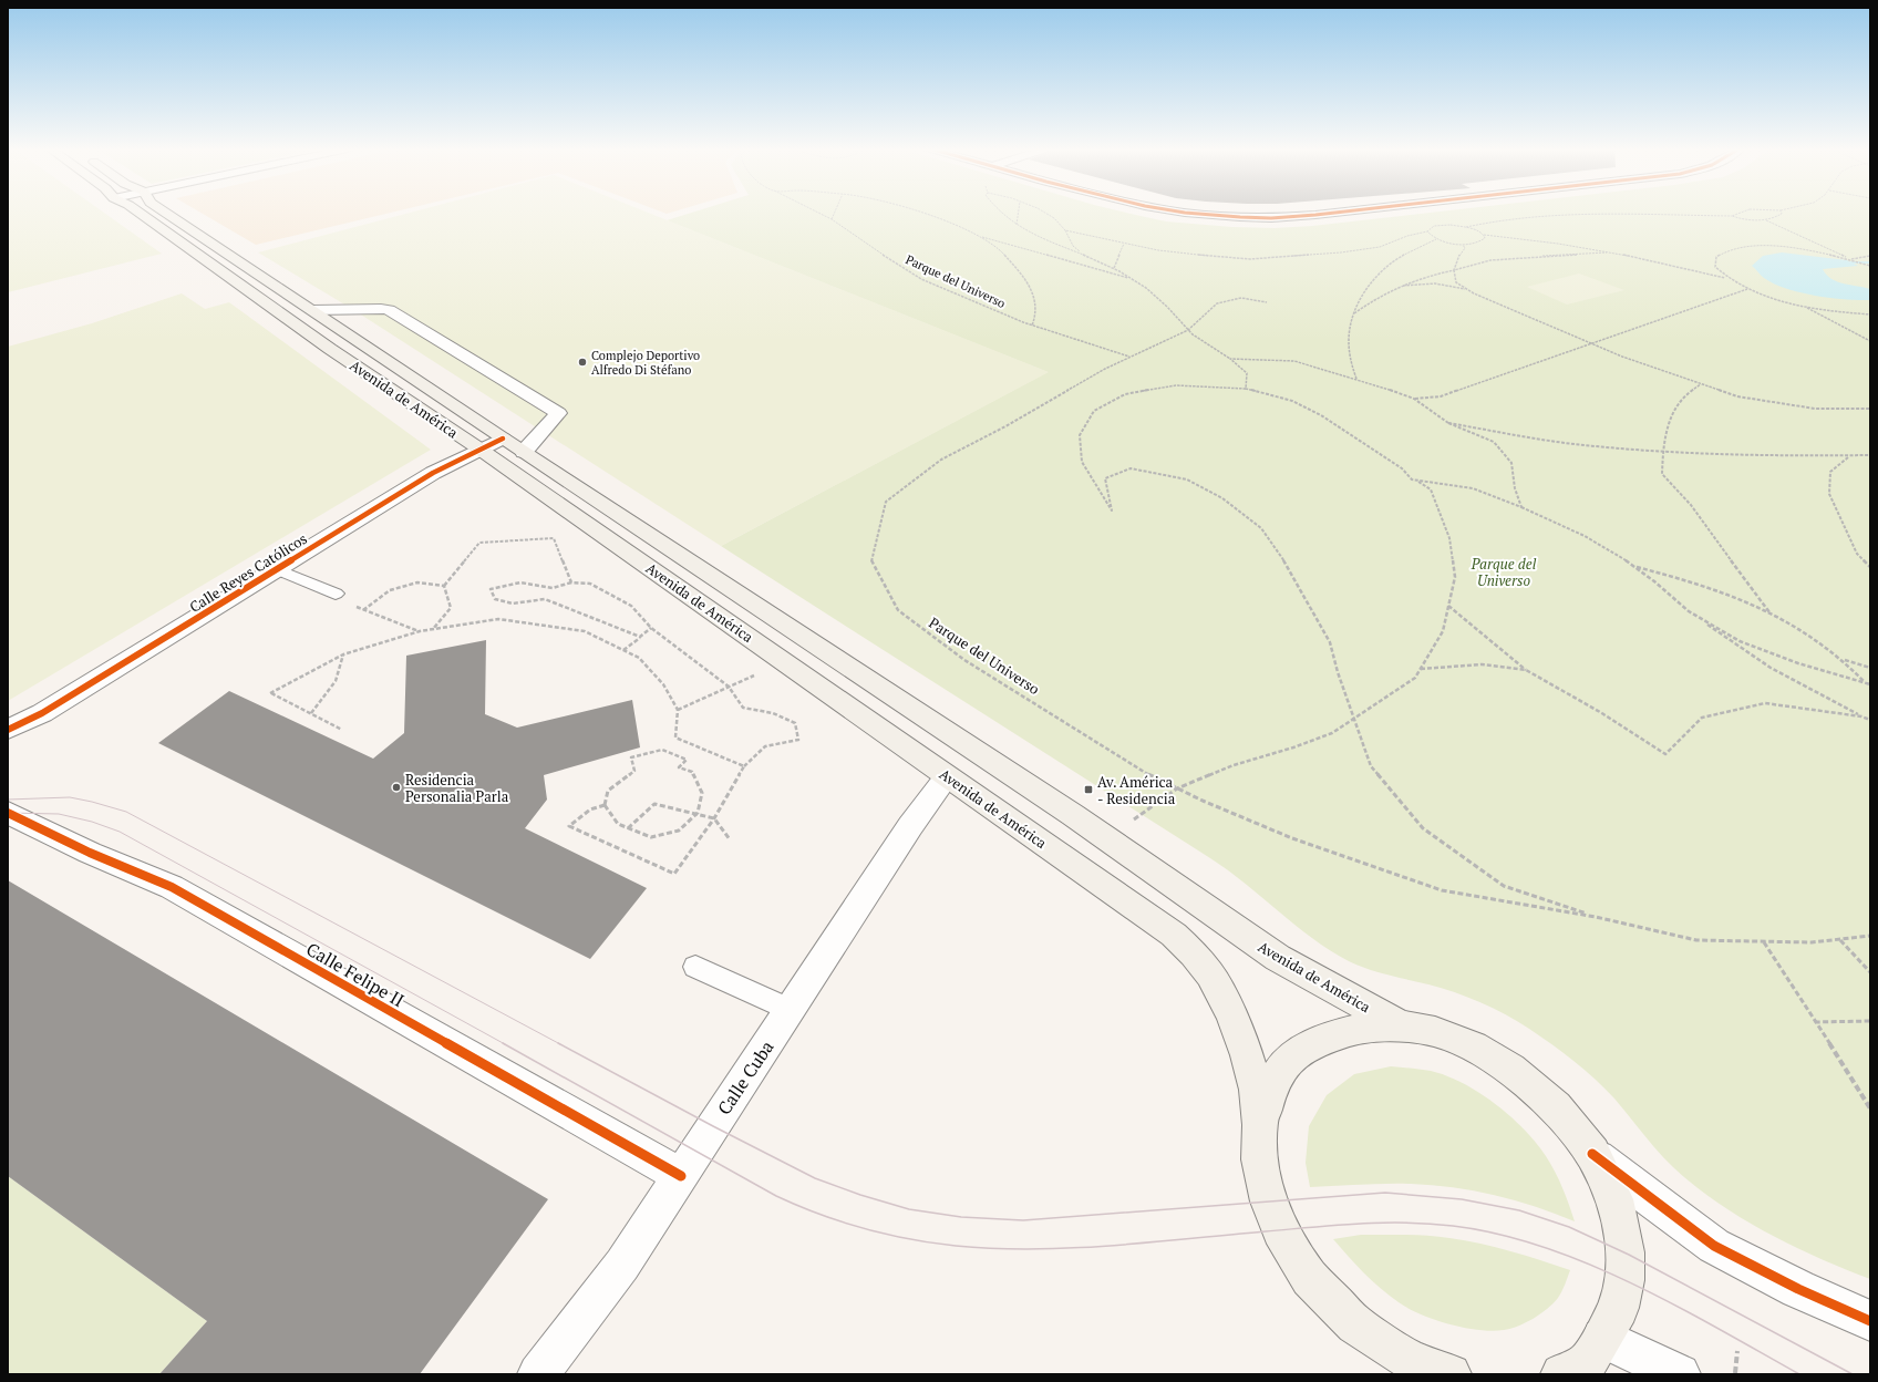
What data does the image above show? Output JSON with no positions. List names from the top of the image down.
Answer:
{
  "streets": {
    "main road": ["Avenida de América"],
    "street": ["Calle Reyes Católicos", "Calle Felipe II", "Calle Cuba"],
    "path": ["Parque del Universo"]
  },
  "crossings": [
    ["Avenida de América", "Calle Reyes Católicos"],
    ["Avenida de América", "Calle Cuba"],
    ["Calle Felipe II", "Calle Cuba"]
  ],
  "parks": ["Parque del Universo"],
  "places": {
    "other": ["Complejo Deportivo Alfredo Di Stéfano", "Residencia Personalia Parla"],
    "transit": ["Av. América - Residencia"]
  }
}
